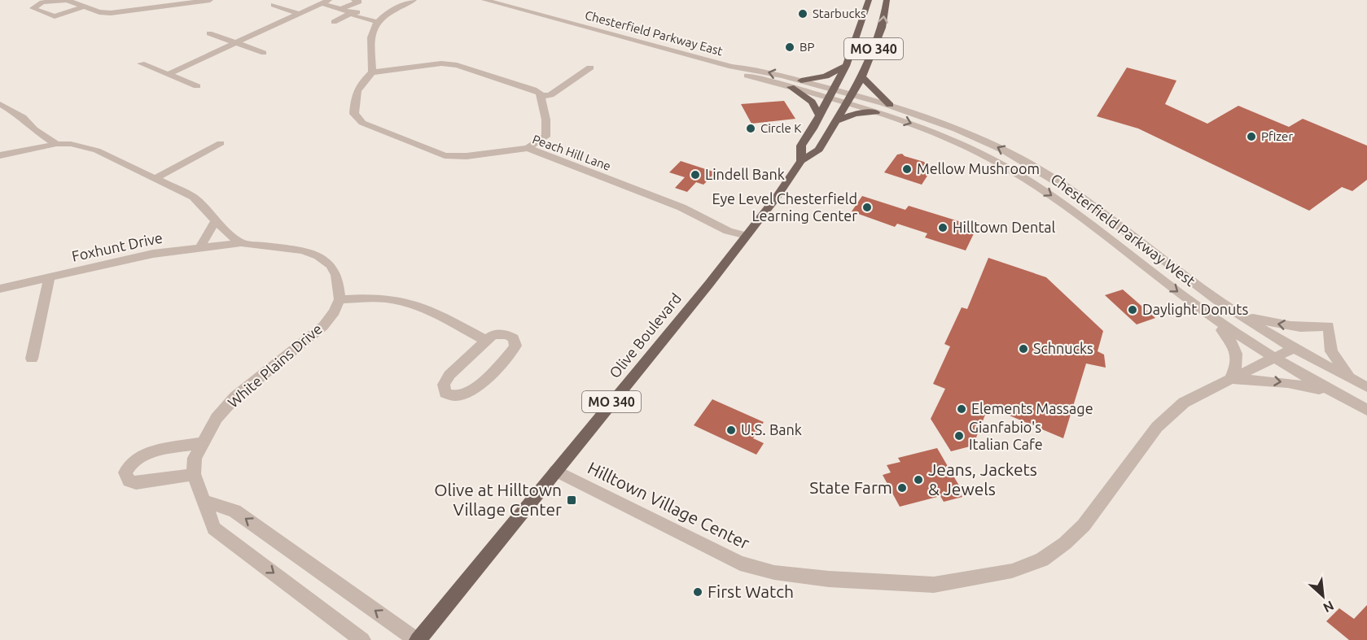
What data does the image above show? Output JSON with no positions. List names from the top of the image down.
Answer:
{
  "streets": {
    "main road": ["MO 340", "Olive Boulevard"],
    "street": [
      "Chesterfield Parkway East",
      "Peach Hill Lane",
      "Chesterfield Parkway West",
      "Foxhunt Drive",
      "White Plains Drive",
      "Hilltown Village Center"
    ]
  },
  "crossings": [
    ["Chesterfield Parkway East", "Chesterfield Parkway West"],
    ["Chesterfield Parkway East", "Olive Boulevard"],
    ["Peach Hill Lane", "Olive Boulevard"],
    ["Chesterfield Parkway West", "Olive Boulevard"],
    ["Chesterfield Parkway West", "Hilltown Village Center"],
    ["Olive Boulevard", "Hilltown Village Center"]
  ],
  "places": {
    "other": [
      "Starbucks",
      "BP",
      "Circle K",
      "Pfizer",
      "Mellow Mushroom",
      "Lindell Bank",
      "Eye Level Chesterfield Learning Center",
      "Hilltown Dental",
      "Daylight Donuts",
      "Schnucks",
      "Elements Massage",
      "U.S. Bank",
      "Gianfabio's Italian Cafe",
      "Jeans, Jackets & Jewels",
      "State Farm",
      "First Watch"
    ],
    "transit": ["Olive at Hilltown Village Center"]
  },
  "north": "bottom right"
}
